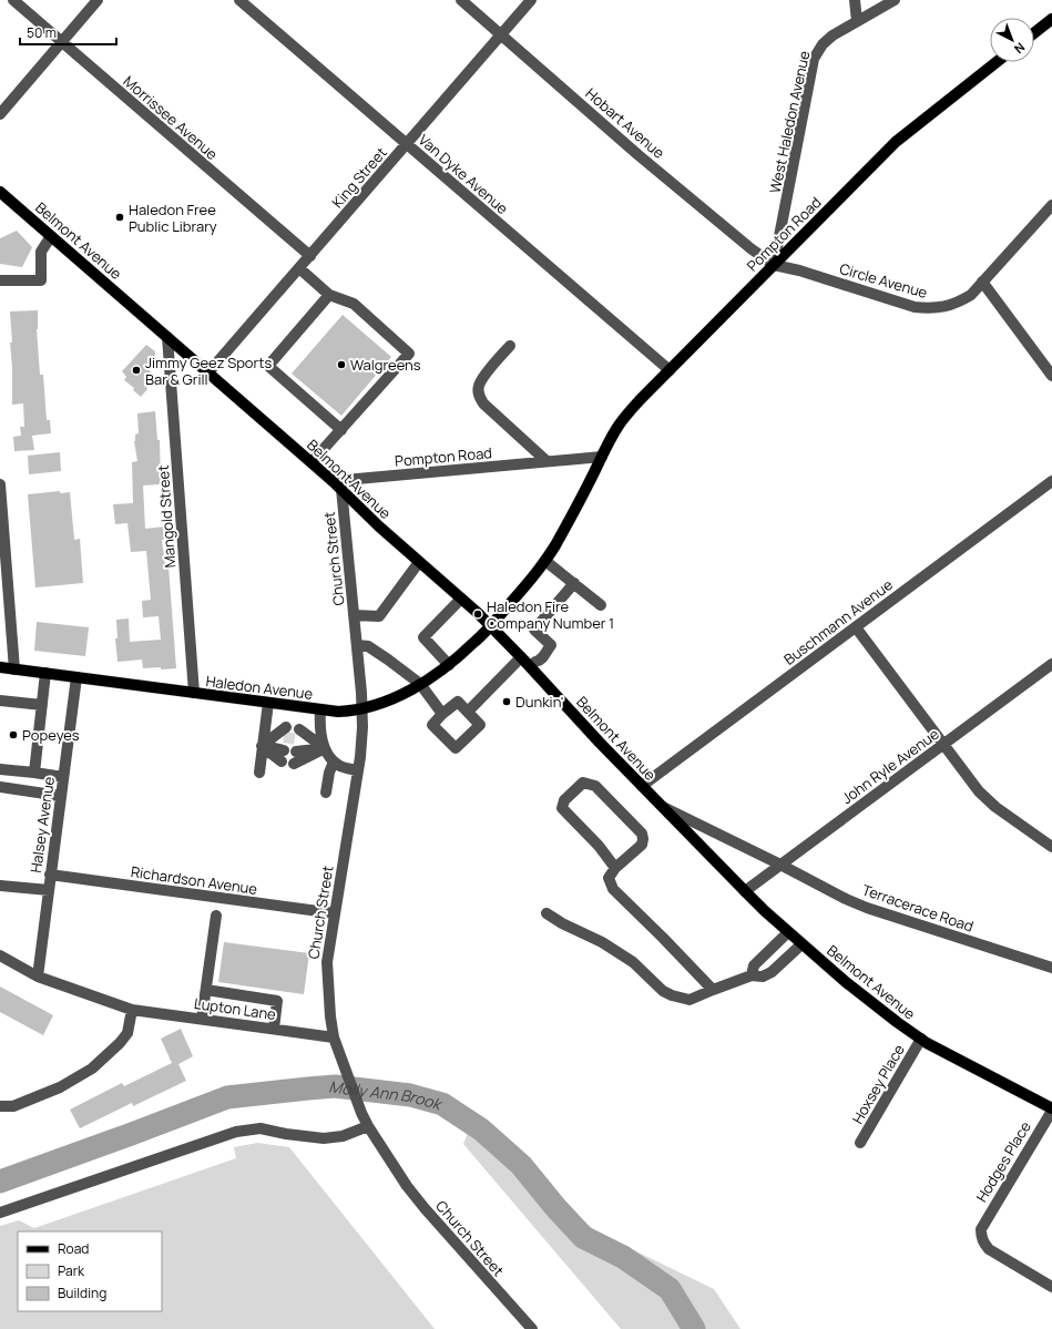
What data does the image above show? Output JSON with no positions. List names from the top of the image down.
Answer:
{
  "streets": {
    "main road": ["Pompton Road", "Belmont Avenue", "Haledon Avenue"],
    "street": [
      "Morrissee Avenue",
      "West Haledon Avenue",
      "Hobart Avenue",
      "Van Dyke Avenue",
      "King Street",
      "Circle Avenue",
      "Mangold Street",
      "Church Street",
      "Buschmann Avenue",
      "John Ryle Avenue",
      "Halsey Avenue",
      "Richardson Avenue",
      "Terracerace Road",
      "Lupton Lane",
      "Hoxsey Place",
      "Hodges Place"
    ]
  },
  "crossings": [
    ["Morrissee Avenue", "King Street"],
    ["West Haledon Avenue", "Hobart Avenue"],
    ["West Haledon Avenue", "Pompton Road"],
    ["West Haledon Avenue", "Circle Avenue"],
    ["Hobart Avenue", "King Street"],
    ["Hobart Avenue", "Pompton Road"],
    ["Hobart Avenue", "Circle Avenue"],
    ["Van Dyke Avenue", "King Street"],
    ["Van Dyke Avenue", "Pompton Road"],
    ["King Street", "Belmont Avenue"],
    ["Pompton Road", "Belmont Avenue"],
    ["Pompton Road", "Circle Avenue"],
    ["Belmont Avenue", "Mangold Street"],
    ["Belmont Avenue", "Church Street"],
    ["Belmont Avenue", "Buschmann Avenue"],
    ["Belmont Avenue", "Haledon Avenue"],
    ["Belmont Avenue", "John Ryle Avenue"],
    ["Belmont Avenue", "Terracerace Road"],
    ["Belmont Avenue", "Hoxsey Place"],
    ["Belmont Avenue", "Hodges Place"],
    ["Mangold Street", "Haledon Avenue"],
    ["Church Street", "Haledon Avenue"],
    ["Church Street", "Richardson Avenue"],
    ["Church Street", "Lupton Lane"],
    ["Haledon Avenue", "Halsey Avenue"],
    ["John Ryle Avenue", "Terracerace Road"],
    ["Halsey Avenue", "Richardson Avenue"],
    ["Halsey Avenue", "Lupton Lane"]
  ],
  "water": ["Molly Ann Brook"],
  "places": [
    "Haledon Free Public Library",
    "Walgreens",
    "Jimmy Geez Sports Bar & Grill",
    "Haledon Fire Company Number 1",
    "Dunkin'",
    "Popeyes"
  ],
  "legend": ["Road", "Park", "Building"],
  "scale_bar": "50 m",
  "north": "bottom right"
}
